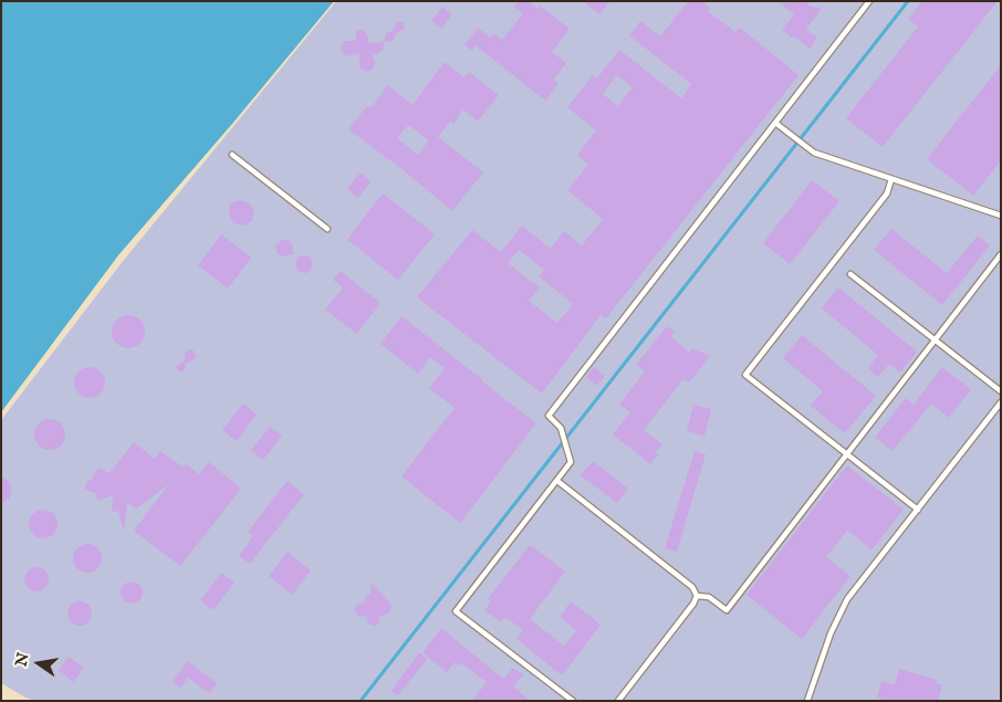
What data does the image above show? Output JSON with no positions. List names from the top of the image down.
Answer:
{
  "north": "left"
}
